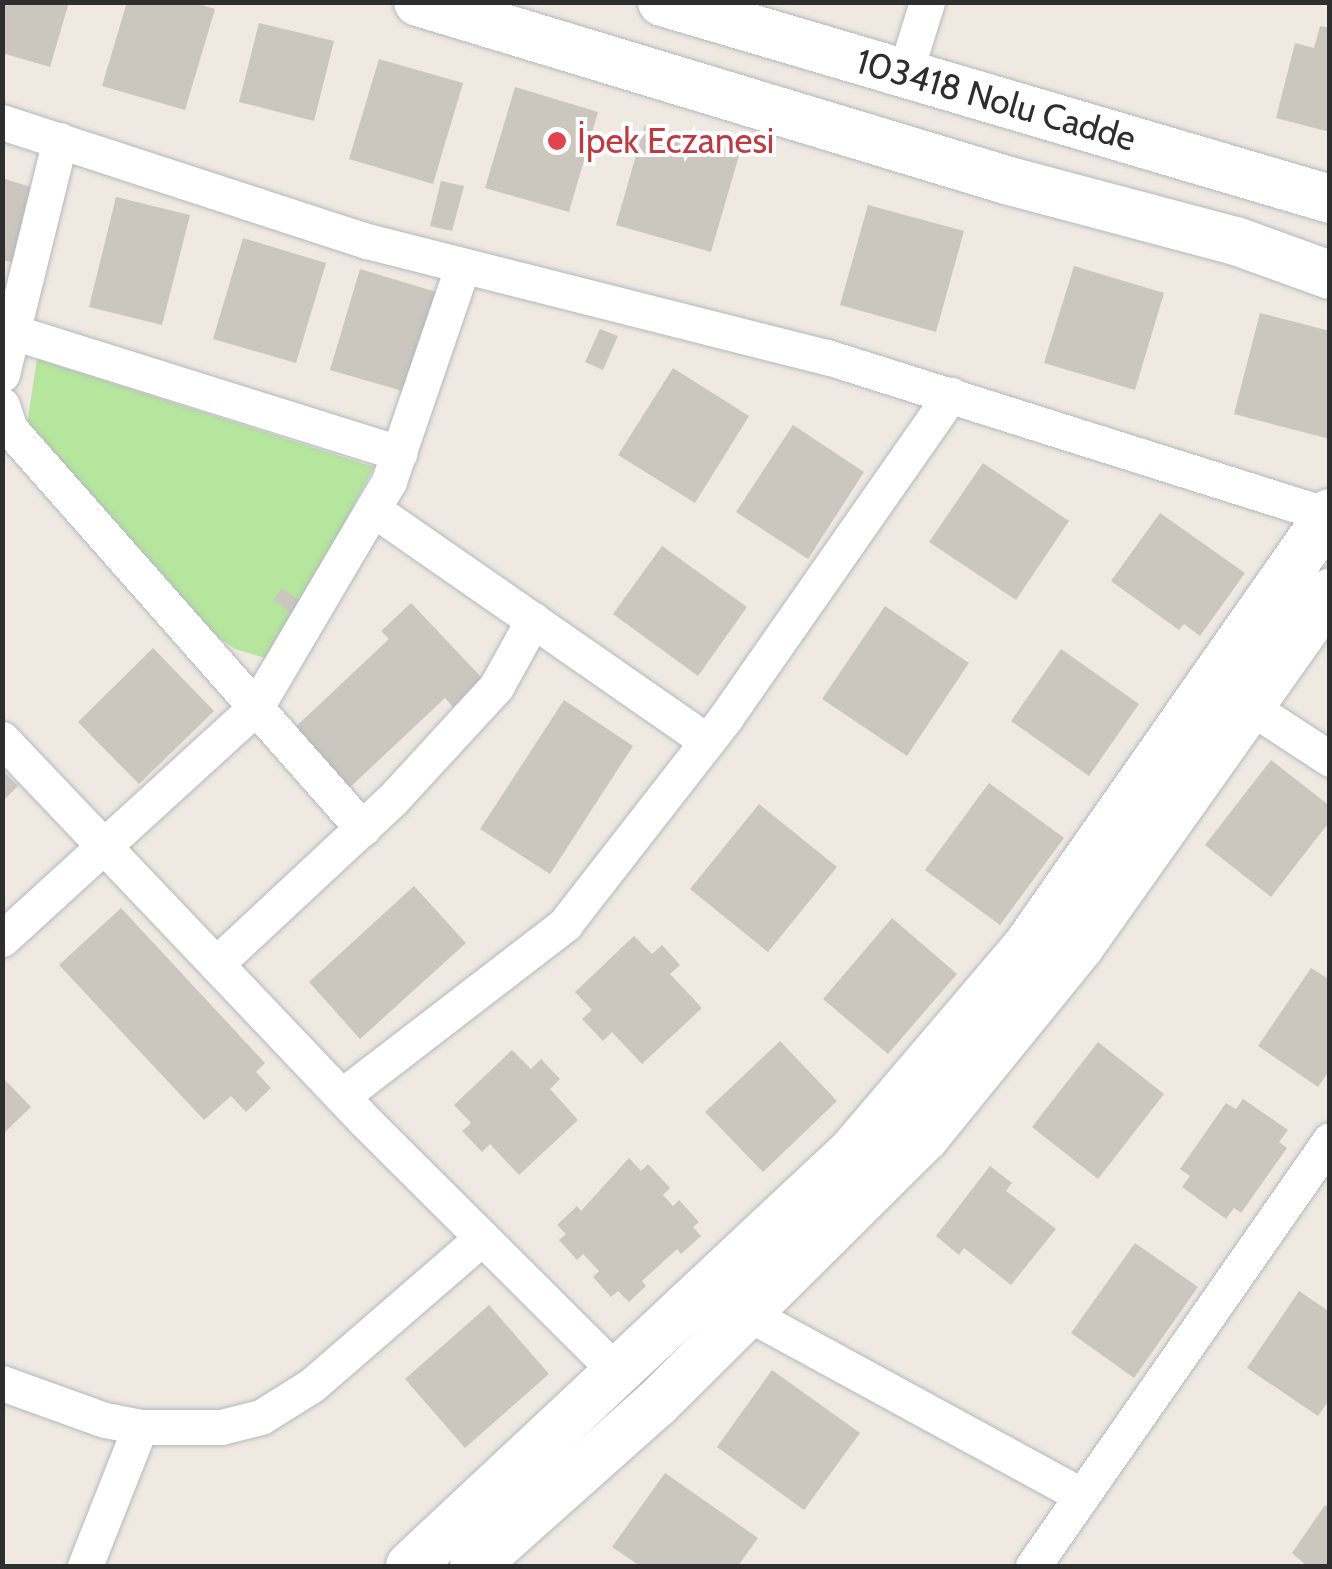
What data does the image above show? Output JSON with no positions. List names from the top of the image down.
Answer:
{
  "streets": {
    "main road": ["103418 Nolu Cadde"]
  },
  "places": ["İpek Eczanesi"]
}
